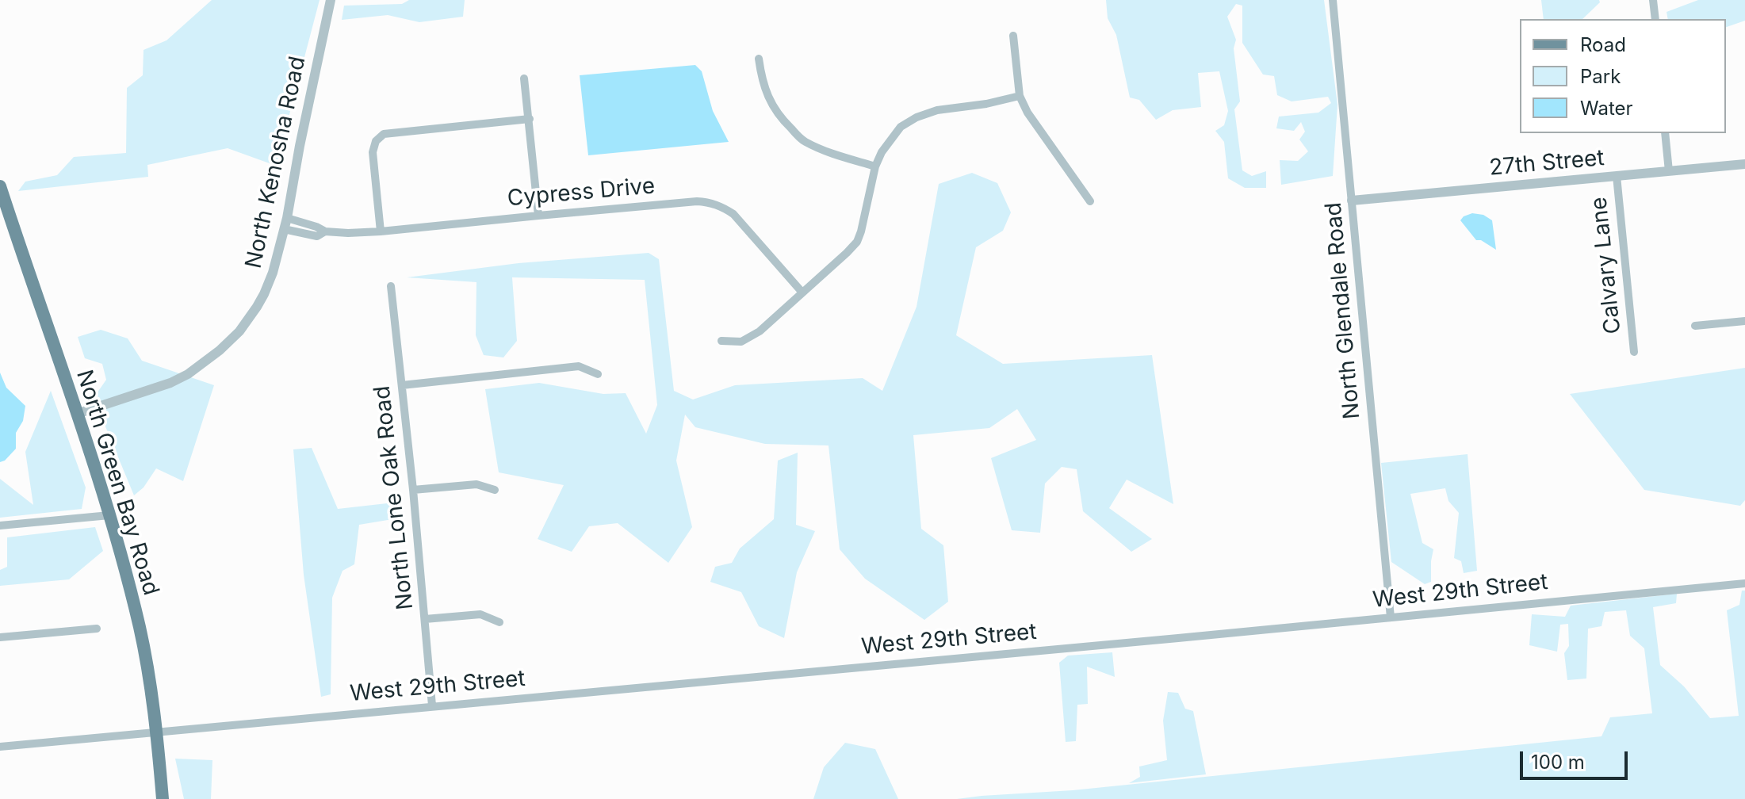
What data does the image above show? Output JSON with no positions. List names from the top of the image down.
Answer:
{
  "streets": {
    "main road": ["North Green Bay Road"],
    "street": [
      "North Kenosha Road",
      "27th Street",
      "Cypress Drive",
      "Calvary Lane",
      "North Glendale Road",
      "North Lone Oak Road",
      "West 29th Street"
    ]
  },
  "crossings": [
    ["North Kenosha Road", "Cypress Drive"],
    ["North Kenosha Road", "North Green Bay Road"],
    ["27th Street", "Calvary Lane"],
    ["27th Street", "North Glendale Road"],
    ["North Glendale Road", "West 29th Street"],
    ["North Green Bay Road", "West 29th Street"],
    ["North Lone Oak Road", "West 29th Street"]
  ],
  "legend": ["Road", "Park", "Water"],
  "scale_bar": "100 m"
}
